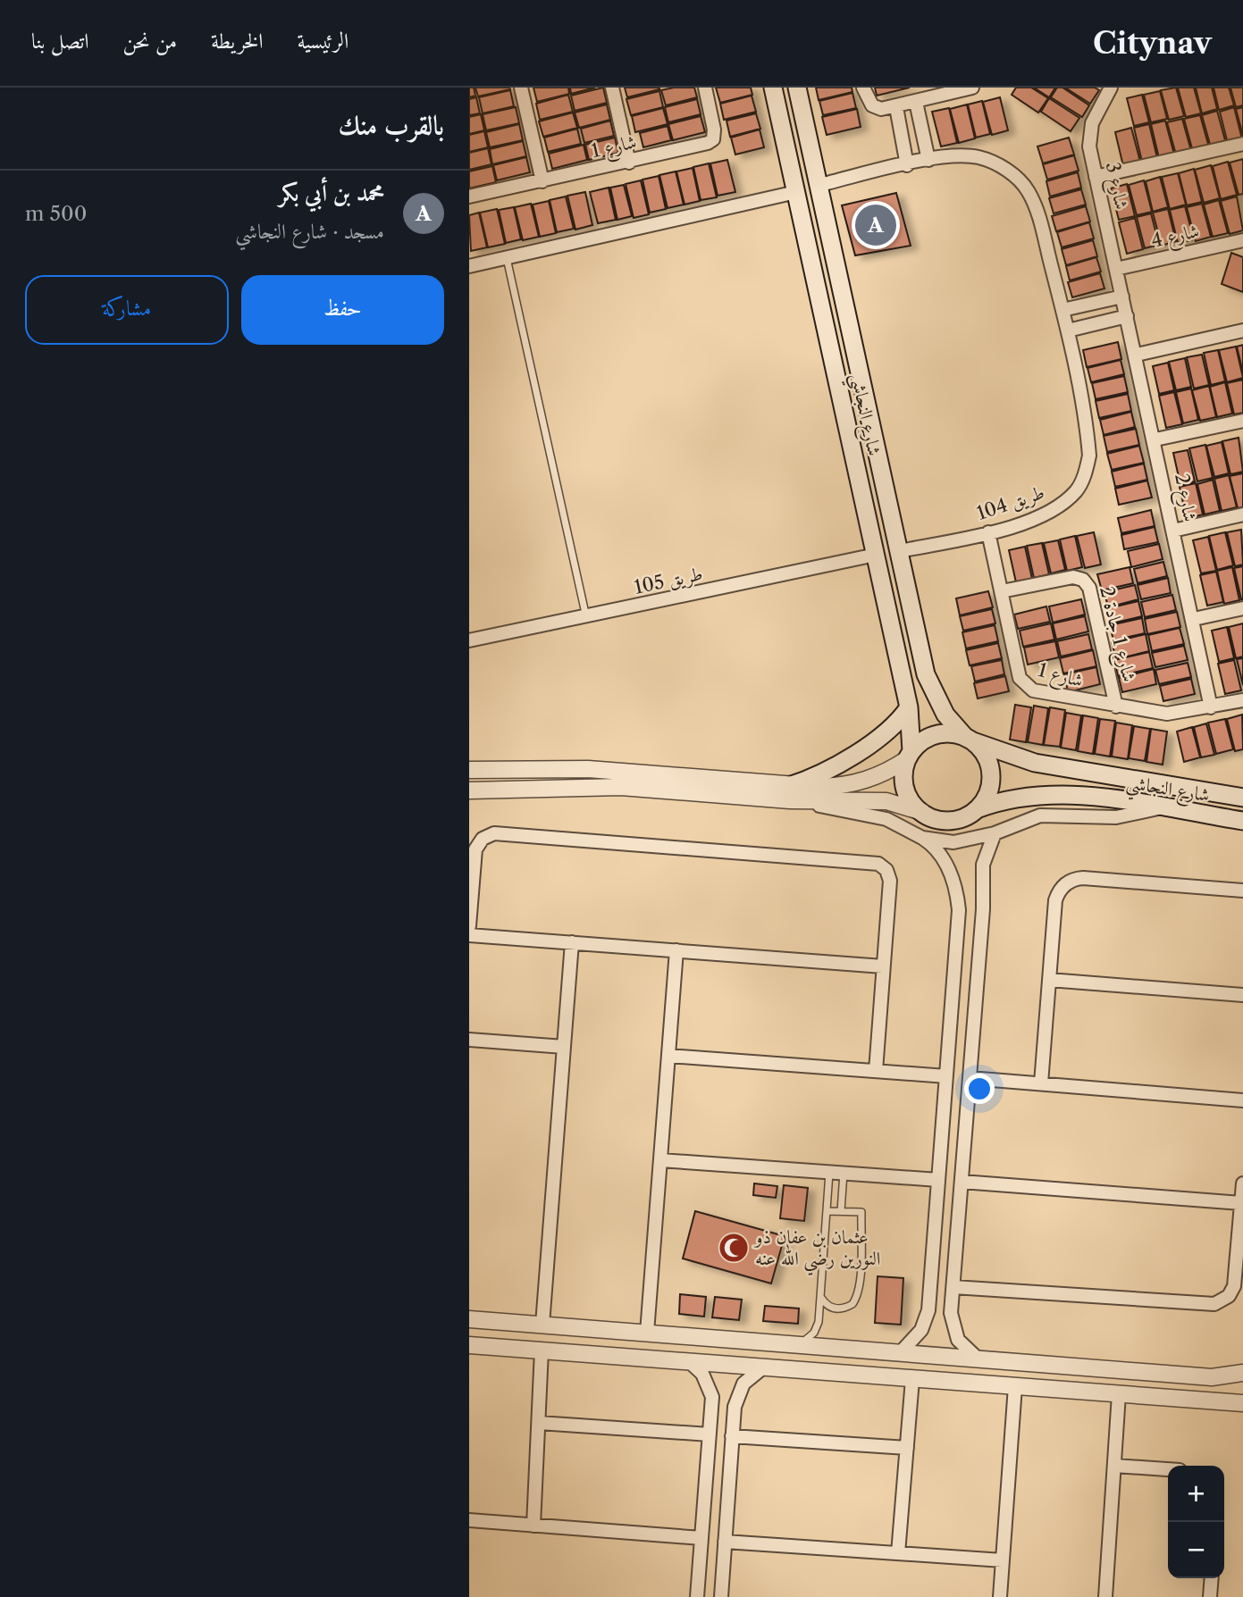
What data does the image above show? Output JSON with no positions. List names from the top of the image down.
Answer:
{
  "streets": {
    "main road": ["شارع النجاشي"],
    "street": [
      "شارع 1",
      "شارع 3",
      "شارع 4",
      "شارع 2",
      "طريق 104",
      "طريق 105",
      "شارع 1 جادة 2"
    ]
  },
  "crossings": [
    ["شارع 1", "شارع 2"],
    ["شارع 1", "طريق 104"],
    ["شارع 1", "شارع 1 جادة 2"],
    ["شارع 3", "شارع 4"],
    ["شارع 3", "شارع 2"],
    ["شارع النجاشي", "طريق 104"],
    ["شارع النجاشي", "طريق 105"]
  ],
  "places": {
    "mosque": ["عثمان بن عفان ذو النورين رضي الله عنه"]
  },
  "page": {
    "header": "Citynav",
    "nav": [
      "الرئيسية",
      "الخريطة",
      "من نحن",
      "اتصل بنا"
    ],
    "heading": "بالقرب منك",
    "list": [
      {
        "mark": "A",
        "name": "محمد بن أبي بكر",
        "note": "مسجد · شارع النجاشي",
        "value": "500 m"
      }
    ],
    "pins": "A",
    "buttons": ["حفظ", "مشاركة"],
    "map_buttons": ["+", "−"]
  }
}
